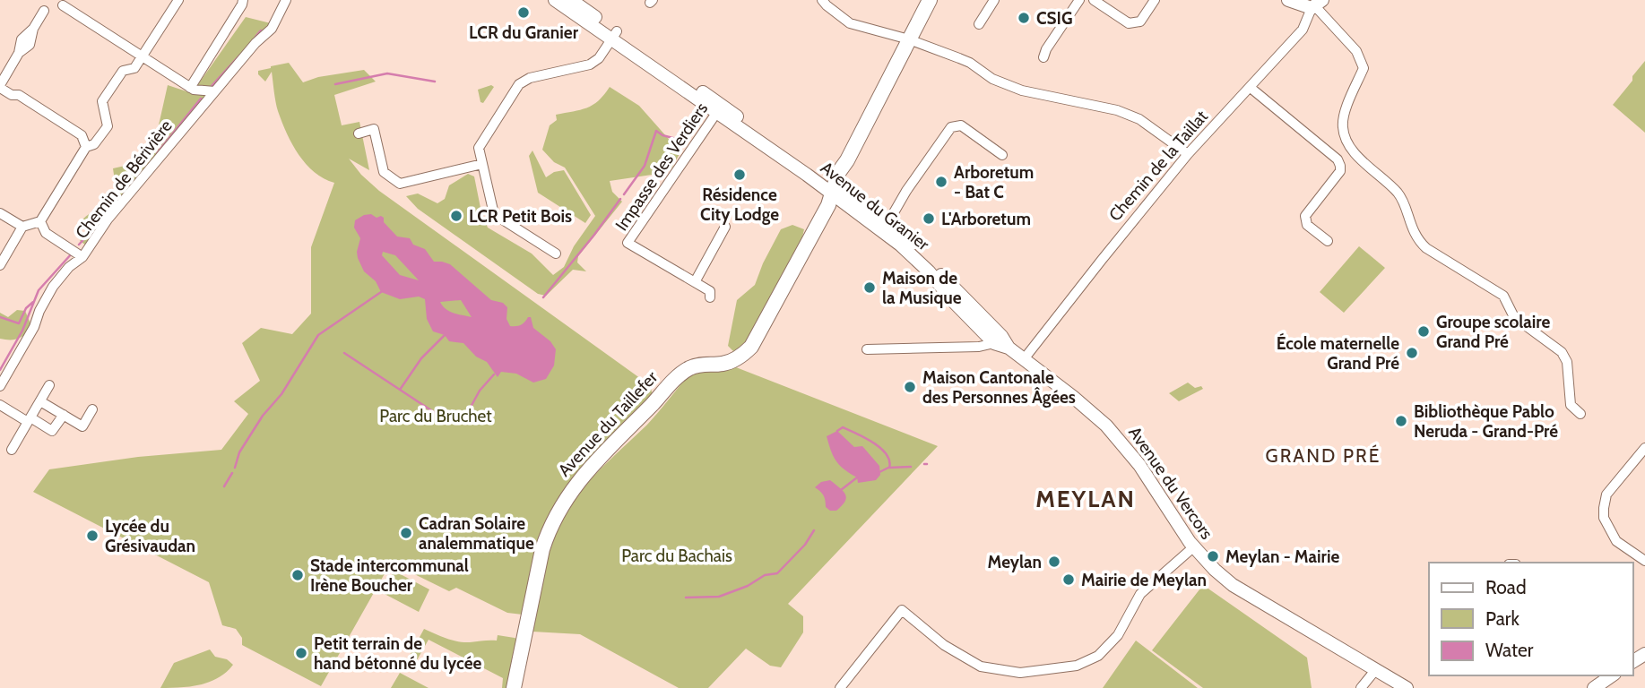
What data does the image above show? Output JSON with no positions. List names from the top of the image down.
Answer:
{
  "streets": {
    "main road": ["Avenue du Taillefer"],
    "street": [
      "Chemin de la Taillat",
      "Impasse des Verdiers",
      "Chemin de Bérivière",
      "Avenue du Granier",
      "Avenue du Vercors"
    ]
  },
  "crossings": [
    ["Chemin de la Taillat", "Avenue du Vercors"],
    ["Impasse des Verdiers", "Avenue du Granier"],
    ["Avenue du Granier", "Avenue du Taillefer"],
    ["Avenue du Granier", "Avenue du Vercors"]
  ],
  "districts": ["GRAND PRÉ", "MEYLAN"],
  "parks": ["Parc du Bruchet", "Parc du Bachais"],
  "places": [
    "LCR du Granier",
    "CSIG",
    "Résidence City Lodge",
    "Arboretum - Bat C",
    "LCR Petit Bois",
    "L'Arboretum",
    "Maison de la Musique",
    "Groupe scolaire Grand Pré",
    "École maternelle Grand Pré",
    "Maison Cantonale des Personnes Âgées",
    "Bibliothèque Pablo Neruda - Grand-Pré",
    "Cadran Solaire analemmatique",
    "Lycée du Grésivaudan",
    "Meylan - Mairie",
    "Meylan",
    "Stade intercommunal Irène Boucher",
    "Mairie de Meylan",
    "Petit terrain de hand bétonné du lycée"
  ],
  "legend": ["Road", "Park", "Water"]
}
